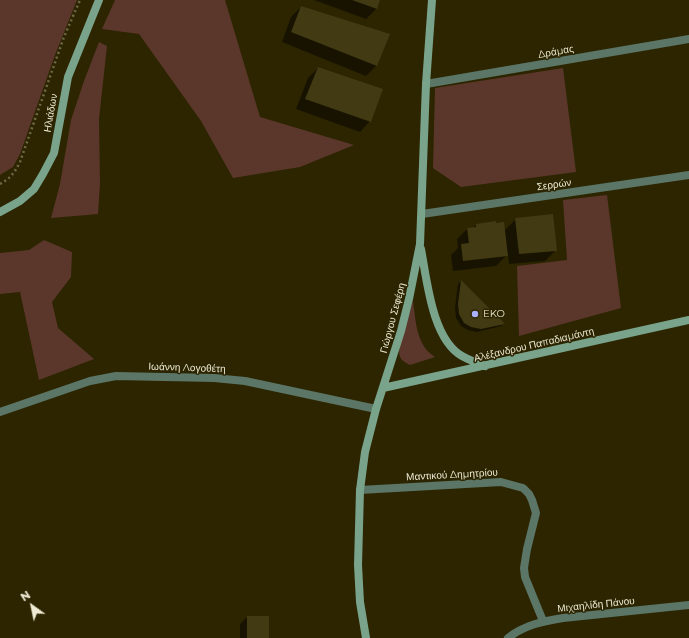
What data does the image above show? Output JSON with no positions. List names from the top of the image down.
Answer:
{
  "streets": {
    "main road": ["Ηλιάδων", "Γιώργου Σεφέρη", "Αλέξανδρου Παπαδιαμάντη"],
    "street": [
      "Δράμας",
      "Σερρών",
      "Ιωάννη Λογοθέτη",
      "Μαντικού Δημητρίου",
      "Μιχαηλίδη Πάνου"
    ]
  },
  "crossings": [
    ["Δράμας", "Γιώργου Σεφέρη"],
    ["Σερρών", "Γιώργου Σεφέρη"],
    ["Γιώργου Σεφέρη", "Αλέξανδρου Παπαδιαμάντη"],
    ["Γιώργου Σεφέρη", "Ιωάννη Λογοθέτη"],
    ["Γιώργου Σεφέρη", "Μαντικού Δημητρίου"],
    ["Μαντικού Δημητρίου", "Μιχαηλίδη Πάνου"]
  ],
  "places": ["EKO"],
  "north": "top left"
}
